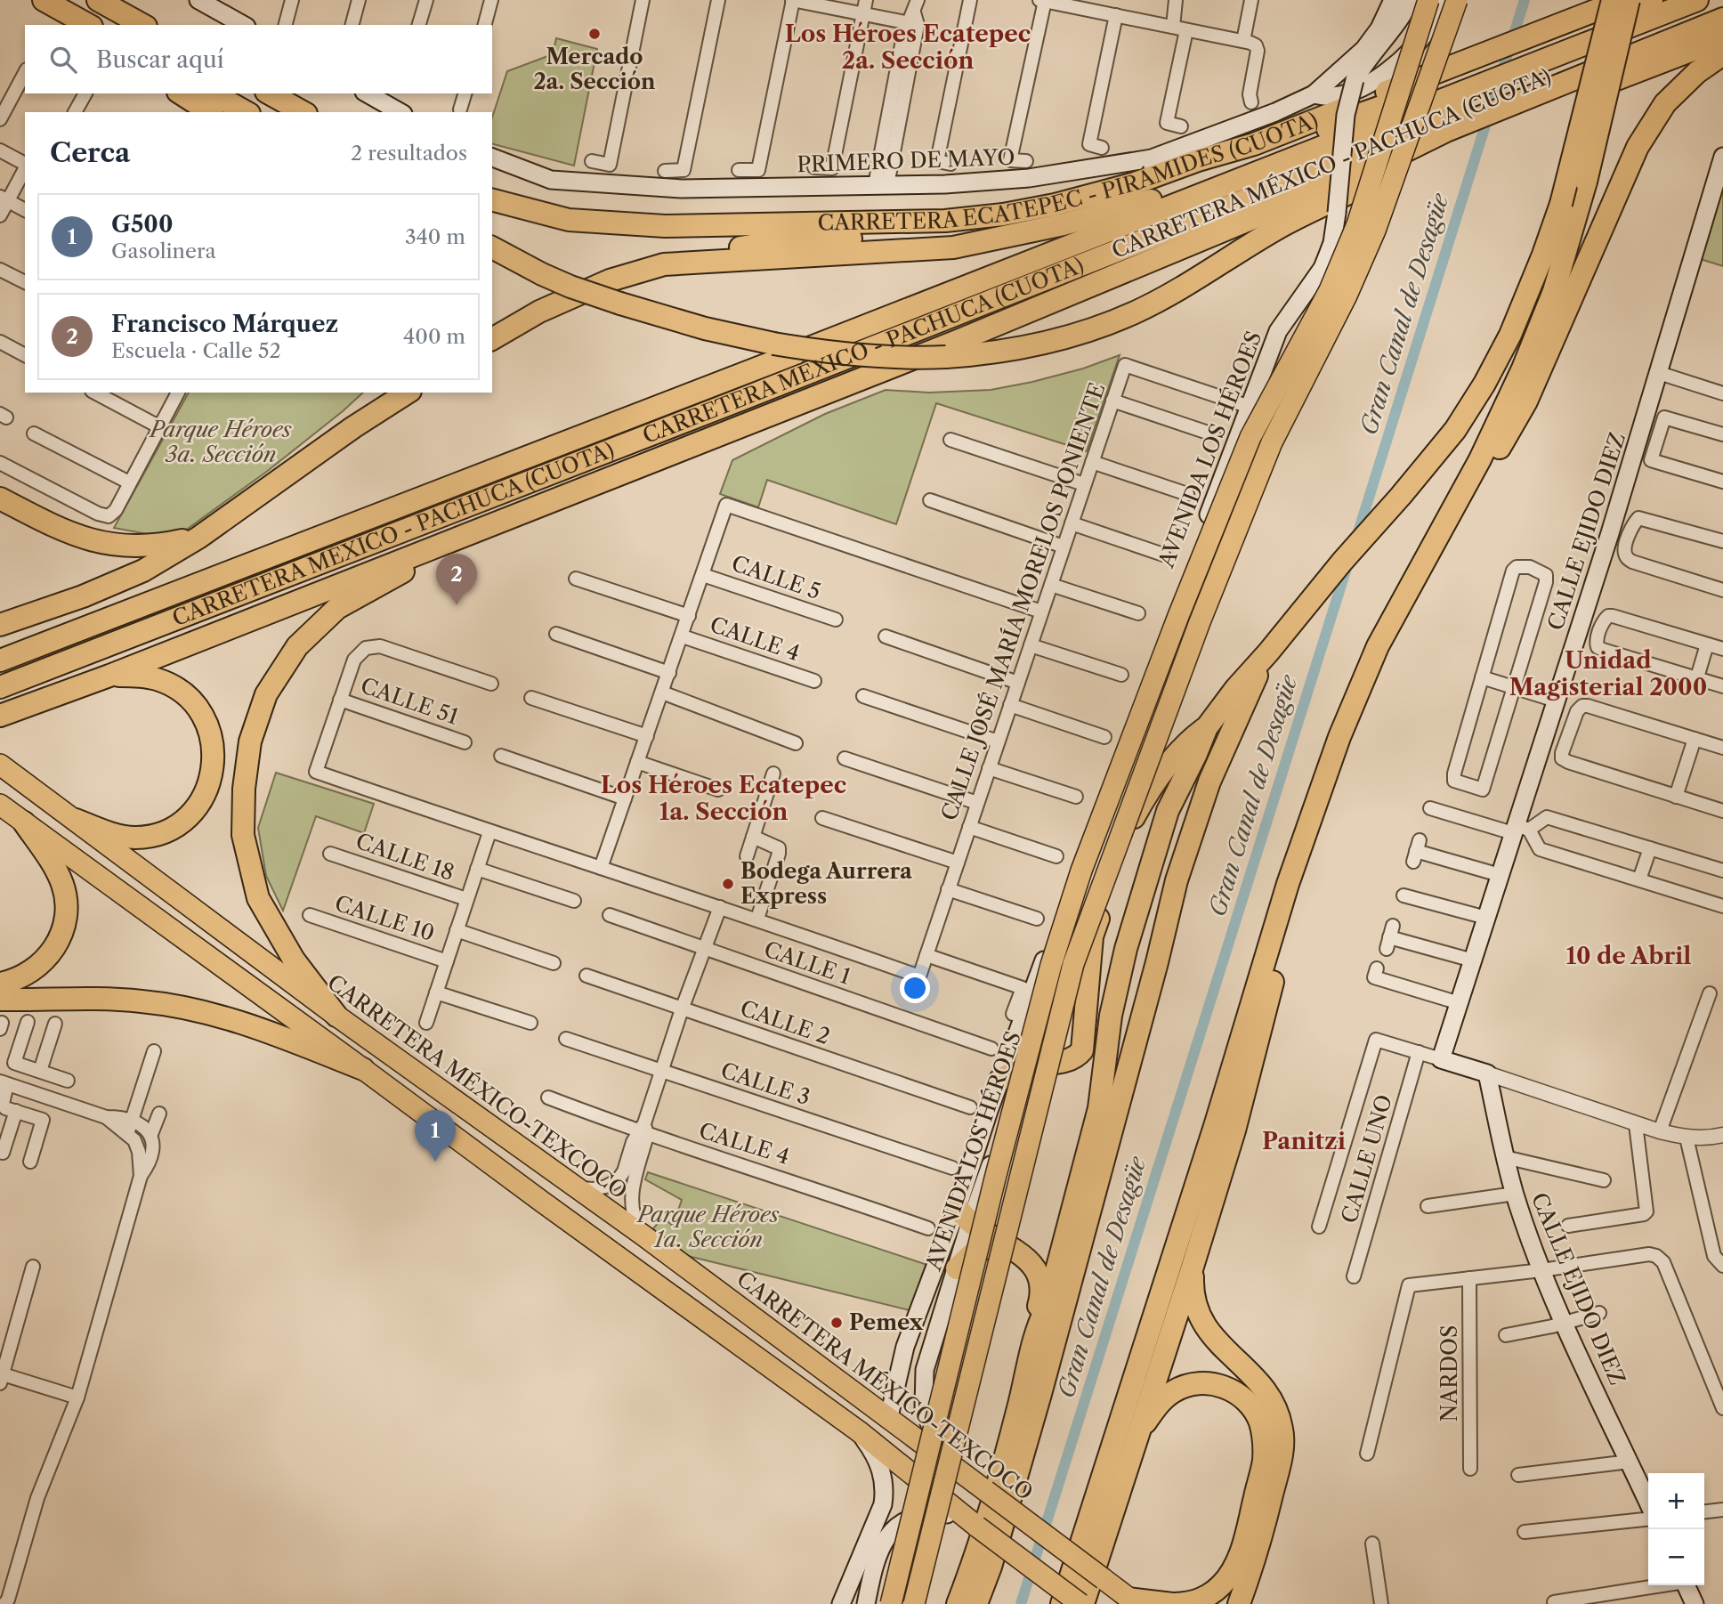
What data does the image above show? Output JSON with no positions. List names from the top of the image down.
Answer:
{
  "streets": {
    "highway": ["CARRETERA MÉXICO - PACHUCA (CUOTA)", "CARRETERA ECATEPEC - PIRÁMIDES (CUOTA)", "CARRETERA MÉXICO-TEXCOCO"],
    "main road": ["PRIMERO DE MAYO", "AVENIDA LOS HÉROES", "CALLE EJIDO DIEZ"],
    "street": [
      "CALLE 5",
      "CALLE JOSÉ MARÍA MORELOS PONIENTE",
      "CALLE 4",
      "CALLE 51",
      "CALLE 18",
      "CALLE 10",
      "CALLE 1",
      "CALLE 2",
      "CALLE 3",
      "CALLE UNO",
      "NARDOS"
    ]
  },
  "crossings": [
    ["CARRETERA MÉXICO - PACHUCA (CUOTA)", "CARRETERA ECATEPEC - PIRÁMIDES (CUOTA)"],
    ["AVENIDA LOS HÉROES", "CALLE JOSÉ MARÍA MORELOS PONIENTE"],
    ["AVENIDA LOS HÉROES", "CARRETERA MÉXICO-TEXCOCO"]
  ],
  "districts": [
    "Los Héroes Ecatepec 2a. Sección",
    "Unidad Magisterial 2000",
    "Los Héroes Ecatepec 1a. Sección",
    "10 de Abril",
    "Panitzi"
  ],
  "water": ["Gran Canal de Desagüe"],
  "parks": ["Parque Héroes 3a. Sección", "Parque Héroes 1a. Sección"],
  "places": ["Mercado 2a. Sección", "Bodega Aurrera Express", "Pemex"],
  "page": {
    "search": "Buscar aquí",
    "heading": ["Cerca", "2 resultados"],
    "list": [
      {
        "mark": "1",
        "name": "G500",
        "note": "Gasolinera",
        "value": "340 m"
      },
      {
        "mark": "2",
        "name": "Francisco Márquez",
        "note": "Escuela · Calle 52",
        "value": "400 m"
      }
    ],
    "pins": ["2", "1"],
    "map_buttons": ["+", "−"]
  }
}
